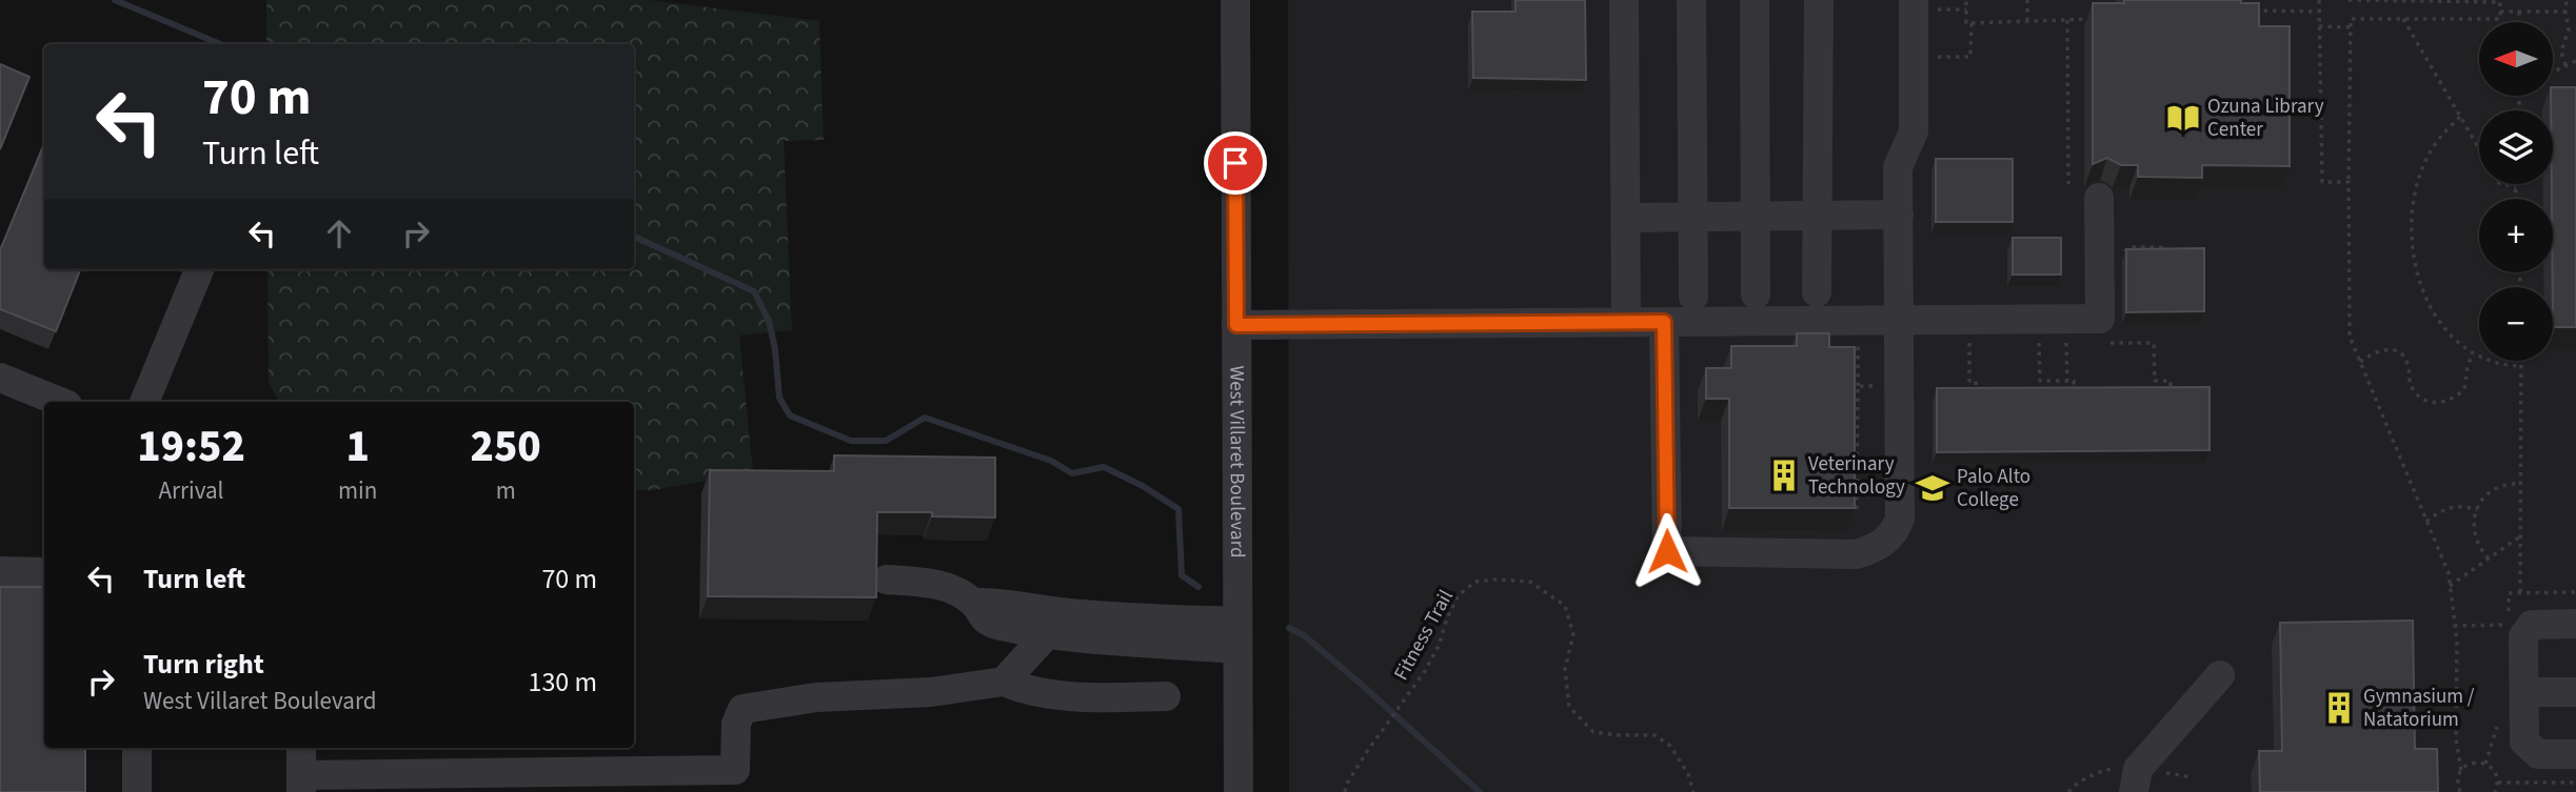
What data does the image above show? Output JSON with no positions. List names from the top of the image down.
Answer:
{
  "streets": {
    "street": ["West Villaret Boulevard"],
    "path": ["Fitness Trail"]
  },
  "places": {
    "library": ["Ozuna Library Center"],
    "building": ["Veterinary Technology", "Gymnasium / Natatorium"],
    "school or university": ["Palo Alto College"]
  },
  "north": "left",
  "page": {
    "map_buttons": ["+", "−"],
    "turn": ["70 m", "Turn left"],
    "eta": [
      "19:52",
      "Arrival",
      "1",
      "min",
      "250",
      "m"
    ],
    "list": [
      {
        "name": "Turn left",
        "value": "70 m"
      },
      {
        "name": "Turn right",
        "note": "West Villaret Boulevard",
        "value": "130 m"
      }
    ]
  }
}
